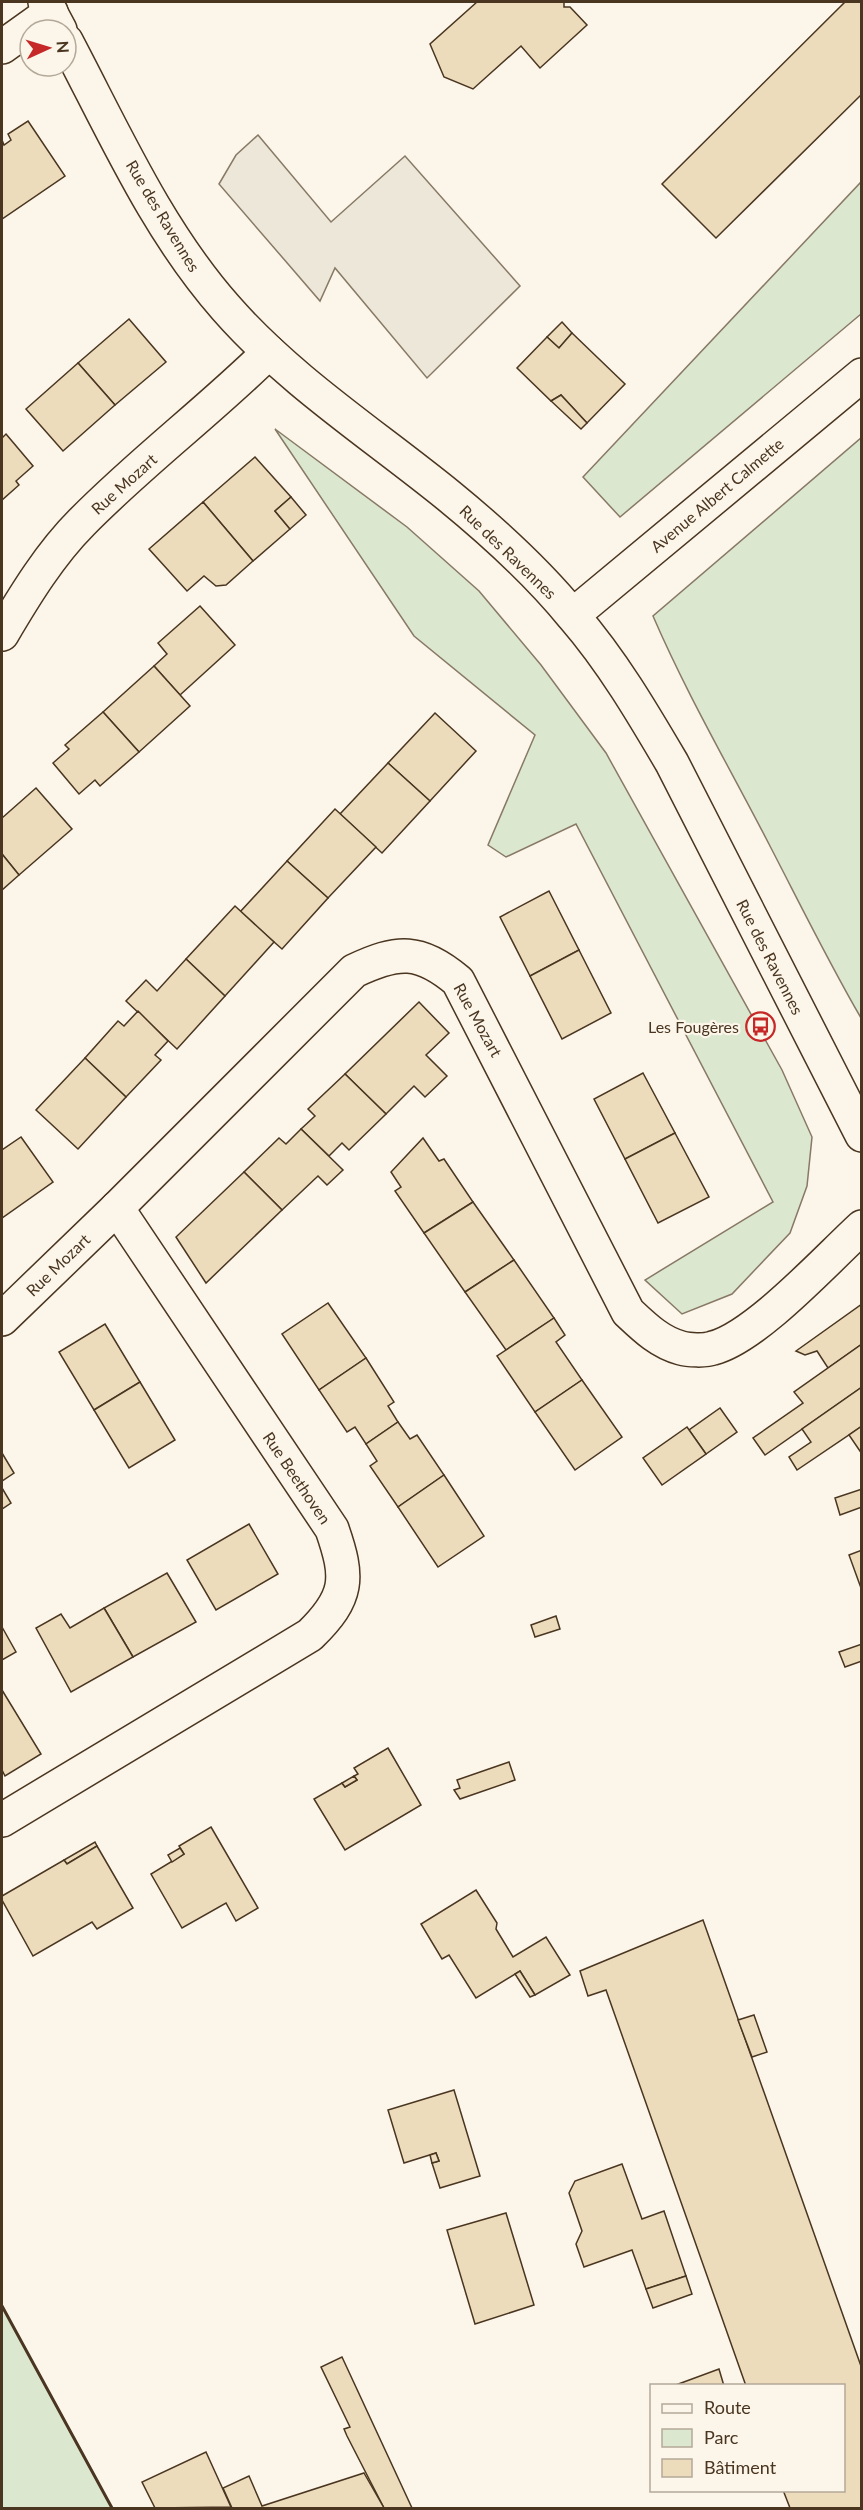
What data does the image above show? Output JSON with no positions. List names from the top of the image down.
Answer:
{
  "streets": {
    "street": [
      "Rue des Ravennes",
      "Rue Mozart",
      "Avenue Albert Calmette",
      "Rue Beethoven"
    ]
  },
  "crossings": [
    ["Rue des Ravennes", "Rue Mozart"],
    ["Rue des Ravennes", "Avenue Albert Calmette"],
    ["Rue Mozart", "Rue Beethoven"]
  ],
  "places": {
    "bus stop": ["Les Fougères"]
  },
  "legend": ["Route", "Parc", "Bâtiment"],
  "north": "right"
}
